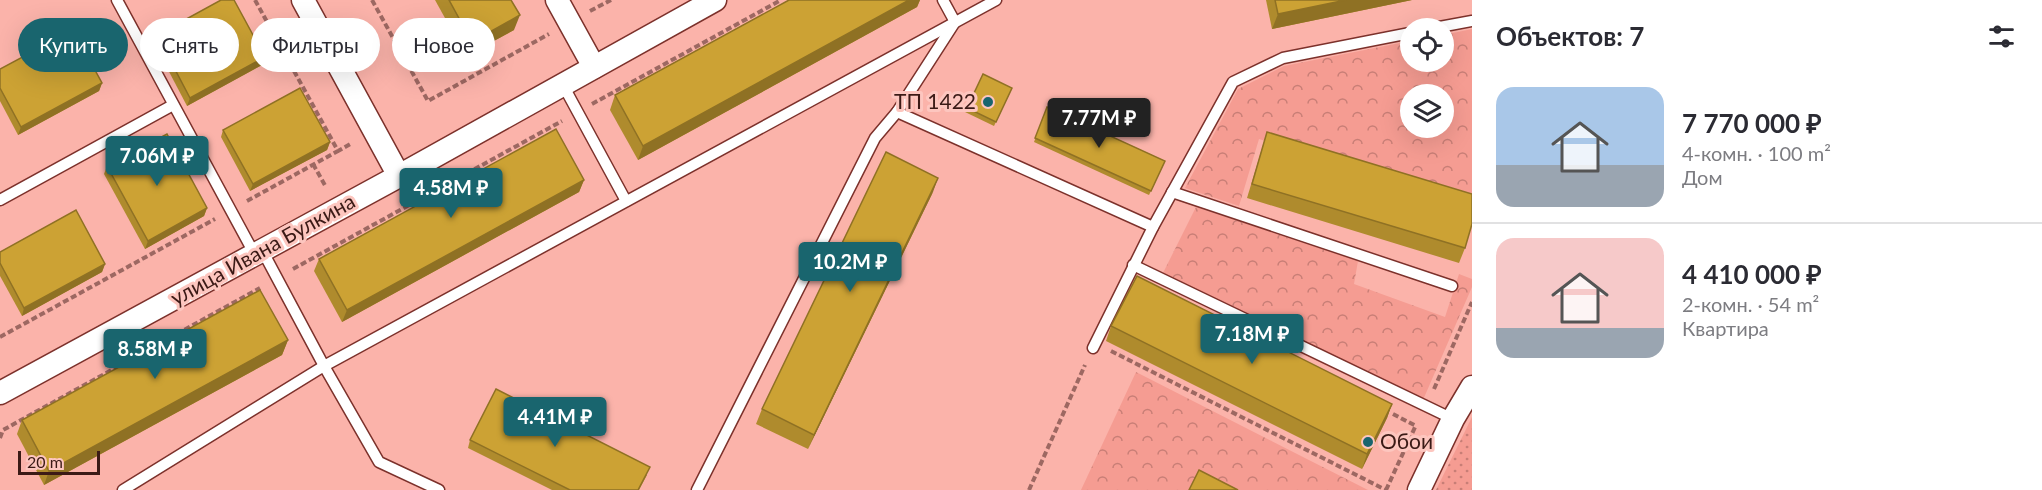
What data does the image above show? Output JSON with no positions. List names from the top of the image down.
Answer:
{
  "streets": {
    "street": ["улица Ивана Булкина"]
  },
  "places": ["ТП 1422", "Обои"],
  "scale_bar": "20 m",
  "page": {
    "heading": "Объектов: 7",
    "chip": [
      "Купить",
      "Снять",
      "Фильтры",
      "Новое"
    ],
    "list": [
      {
        "name": "7 770 000 ₽",
        "note": "4-комн. · 100 m² · Дом"
      },
      {
        "name": "4 410 000 ₽",
        "note": "2-комн. · 54 m² · Квартира"
      }
    ],
    "price": [
      "7.77M ₽",
      "7.06M ₽",
      "4.58M ₽",
      "10.2M ₽",
      "7.18M ₽",
      "8.58M ₽",
      "4.41M ₽"
    ],
    "scale": "20 m"
  }
}
